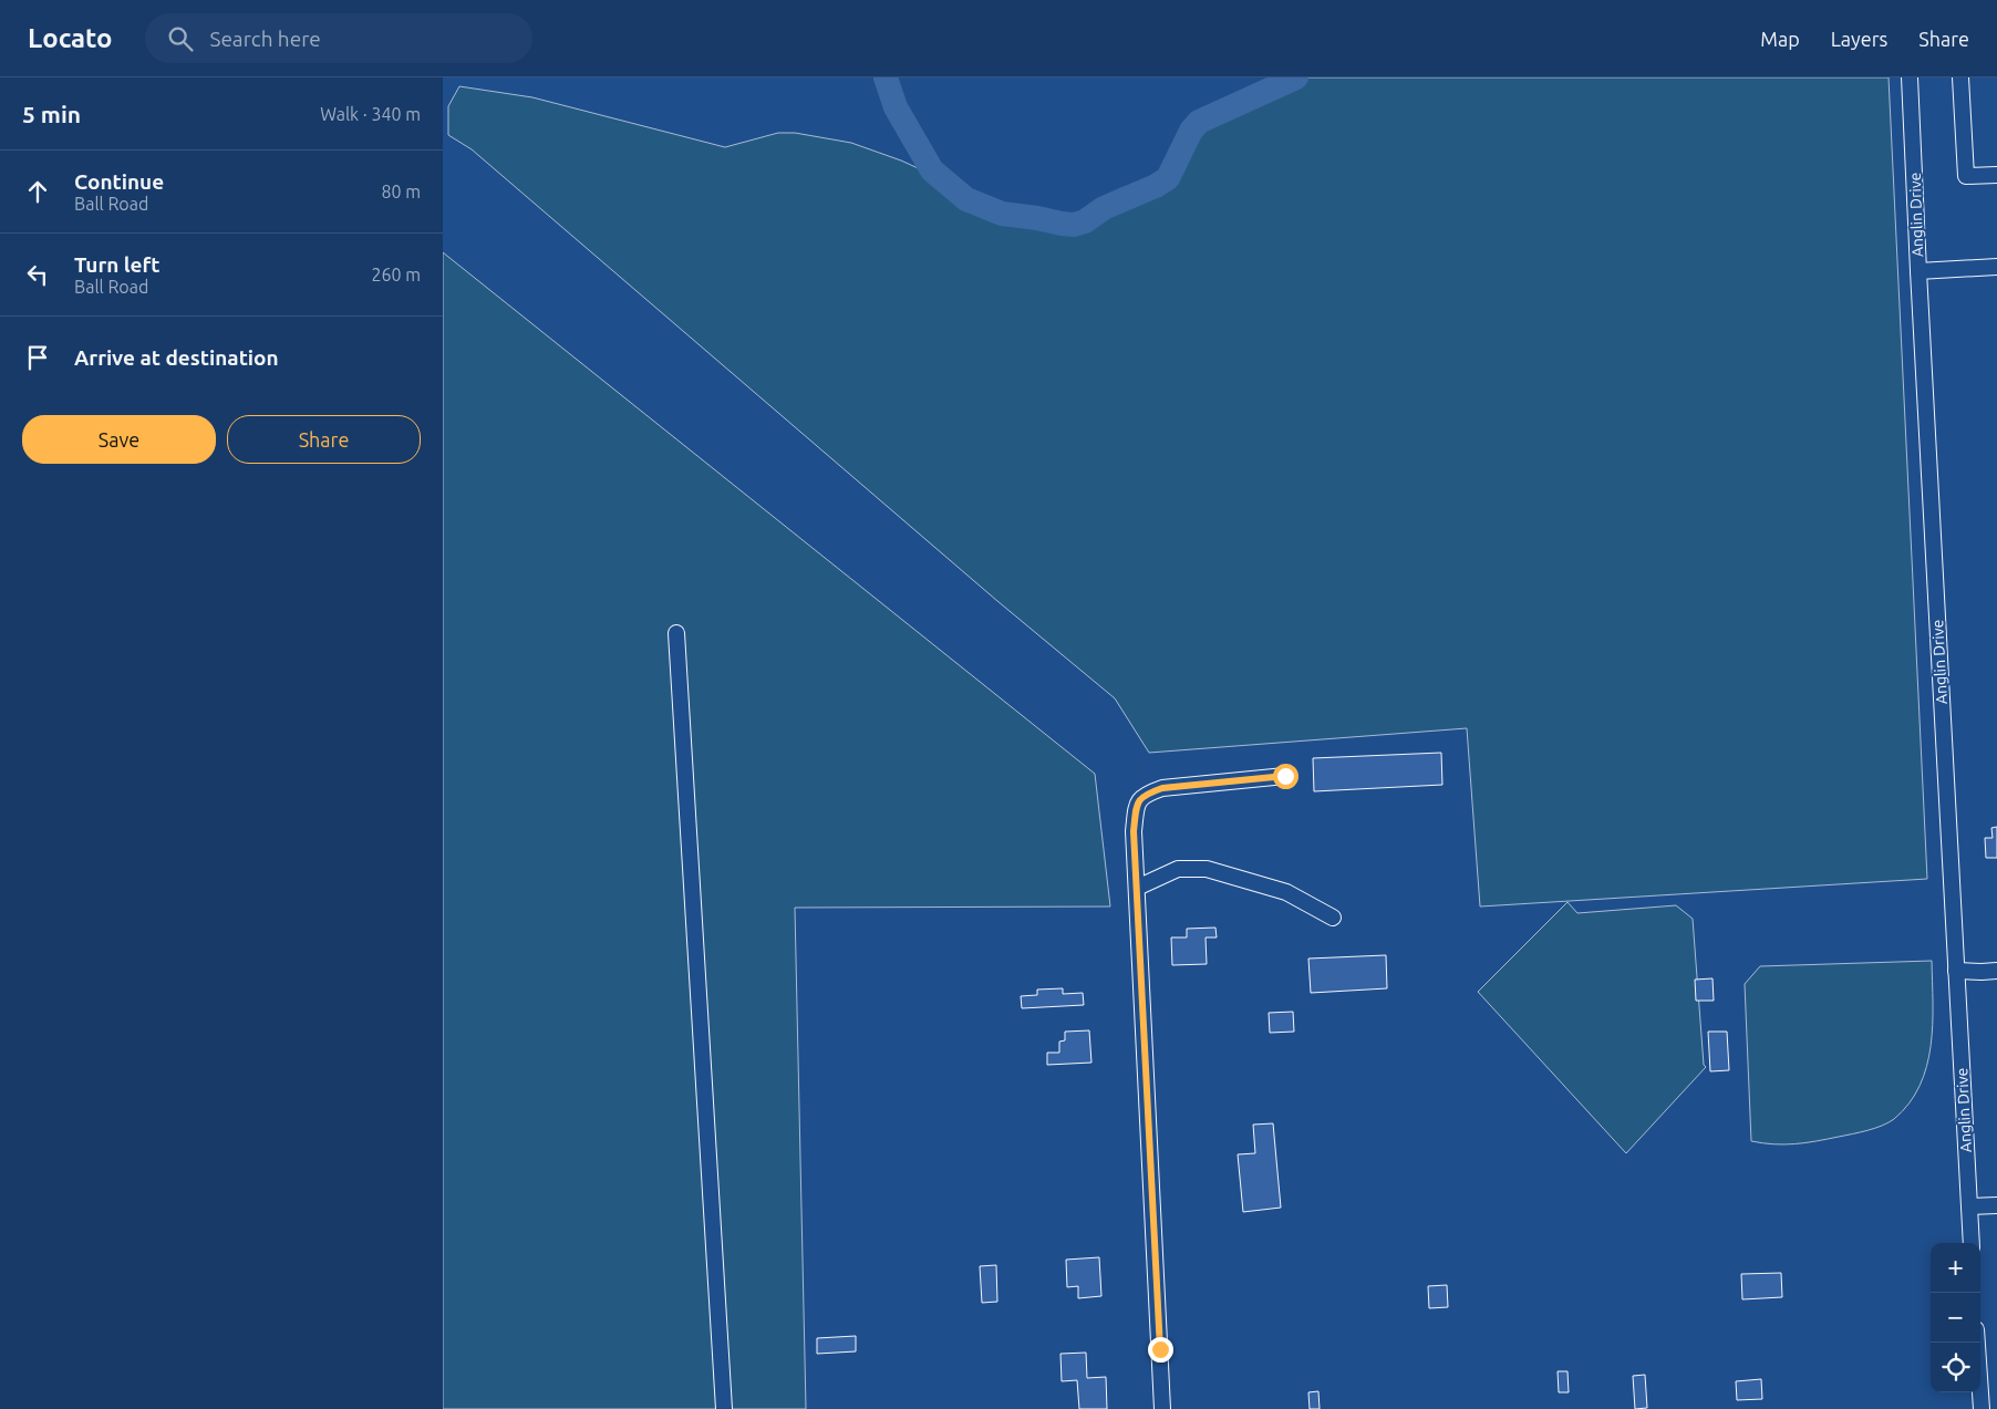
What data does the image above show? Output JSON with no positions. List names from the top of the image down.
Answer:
{
  "streets": {
    "street": ["Anglin Drive"]
  },
  "page": {
    "header": "Locato",
    "search": "Search here",
    "nav": ["Map", "Layers", "Share"],
    "heading": ["5 min", "Walk · 340 m"],
    "list": [
      ["Continue", "Ball Road", "80 m"],
      ["Turn left", "Ball Road", "260 m"],
      "Arrive at destination"
    ],
    "buttons": ["Save", "Share"],
    "map_buttons": ["+", "−"]
  }
}
